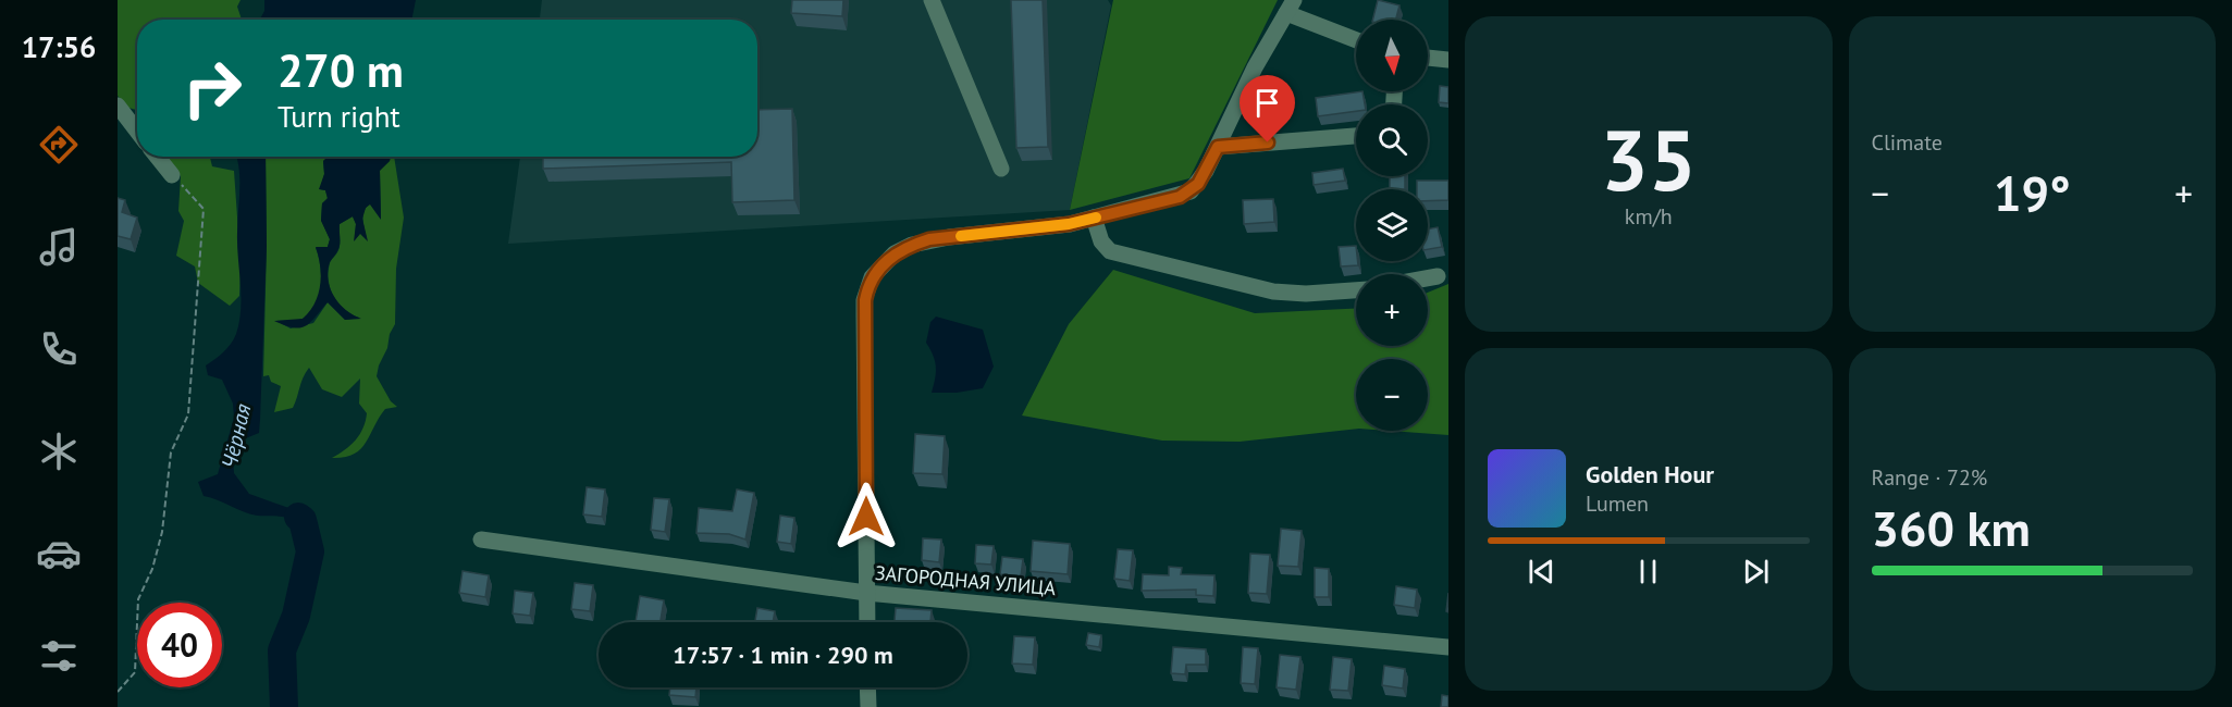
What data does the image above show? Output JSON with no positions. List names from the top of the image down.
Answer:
{
  "streets": {
    "street": ["ЗАГОРОДНАЯ УЛИЦА"]
  },
  "water": ["Чёрная"],
  "north": "bottom",
  "page": {
    "tabs": "17:56",
    "tile": [
      ["35", "km/h"],
      "Climate",
      ["Range · 72%", "360 km"]
    ],
    "map_buttons": ["+", "−"],
    "turn": ["270 m", "Turn right"],
    "heat": ["−", "19°", "+"],
    "song": ["Golden Hour", "Lumen"],
    "limit": "40",
    "trip": "17:57 · 1 min · 290 m"
  }
}
